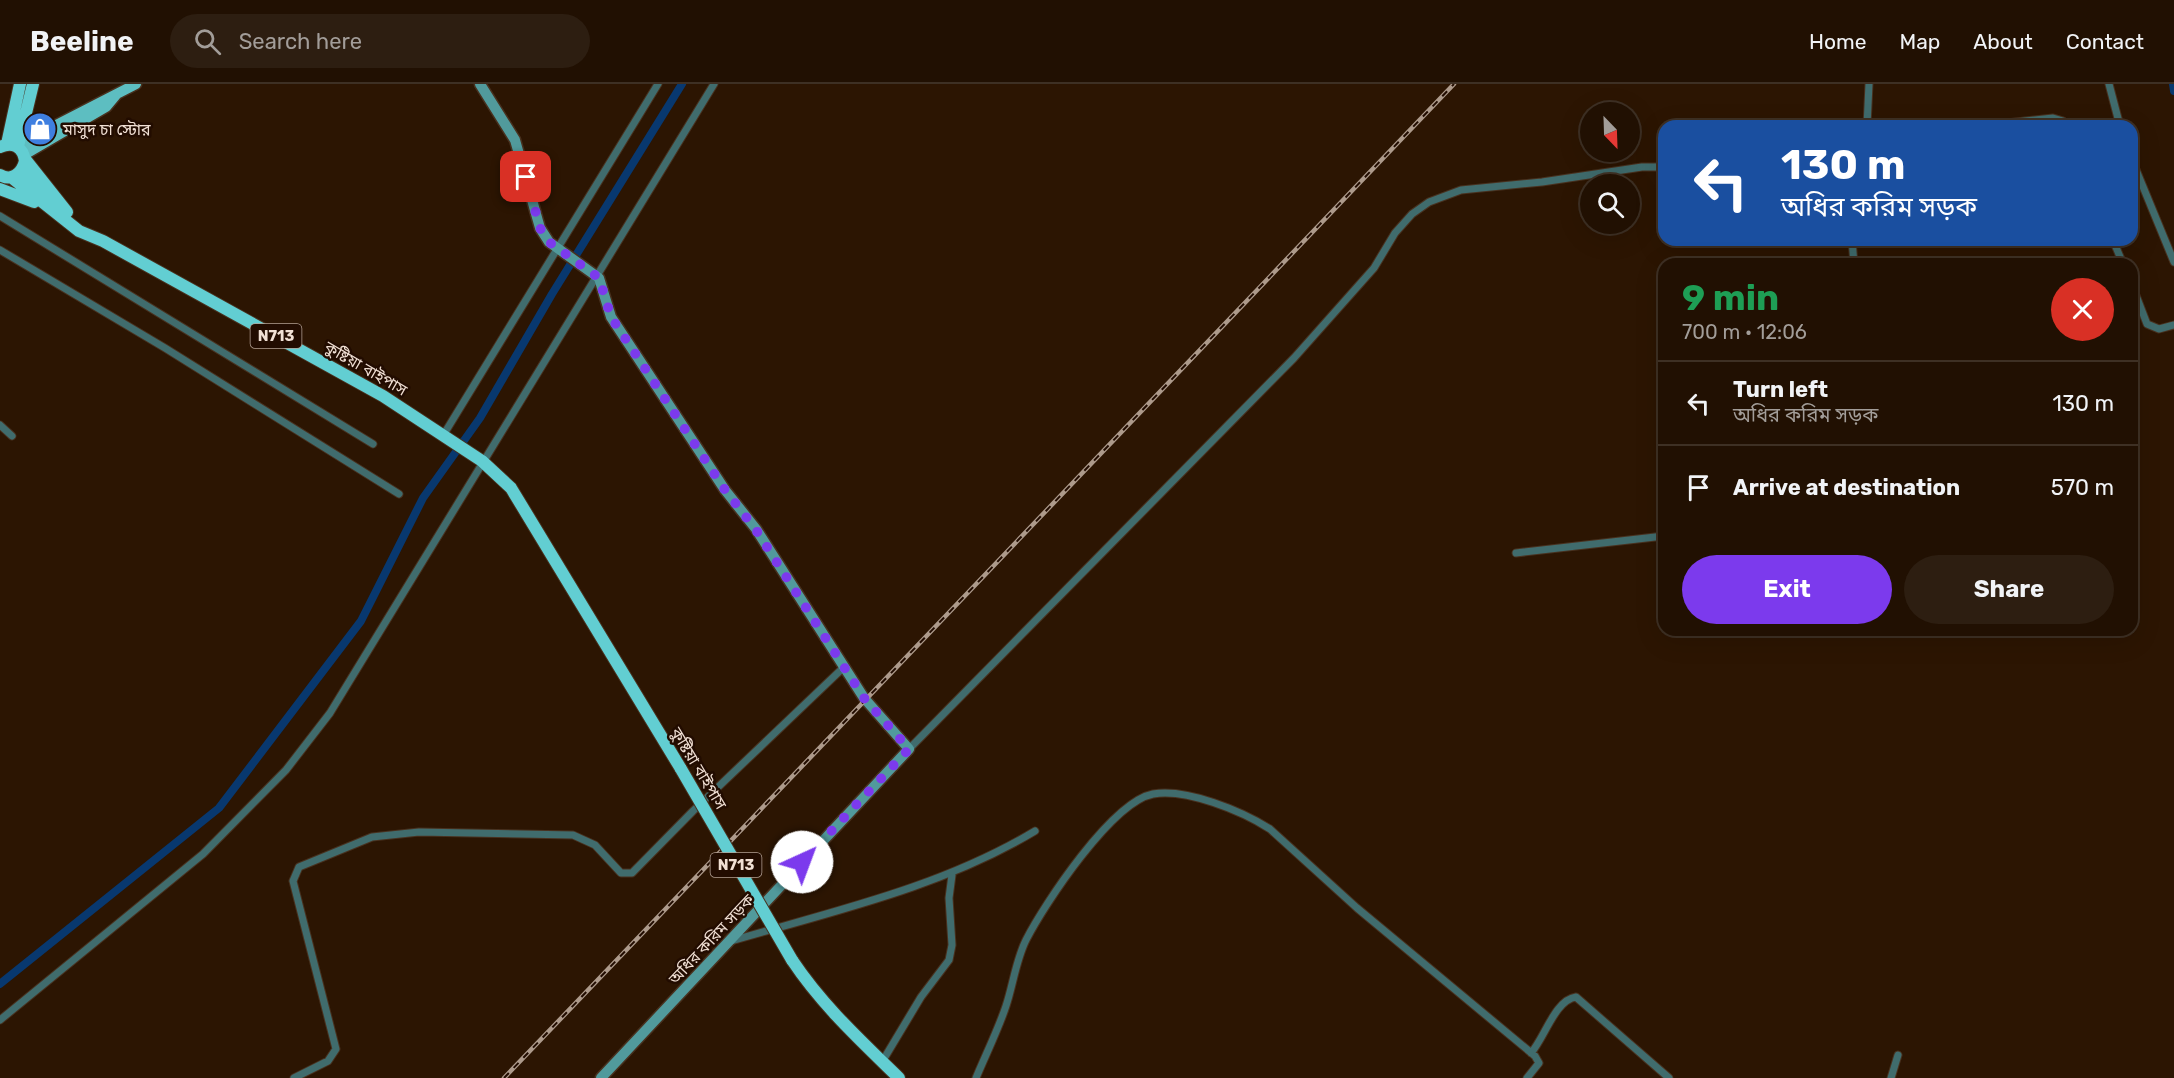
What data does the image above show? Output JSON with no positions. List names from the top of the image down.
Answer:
{
  "streets": {
    "highway": ["N713", "কুষ্টিয়া বাইপাস"],
    "main road": ["অধির করিম সড়ক"]
  },
  "places": {
    "shop": ["মাসুদ চা স্টোর"]
  },
  "north": "bottom right",
  "page": {
    "header": "Beeline",
    "search": "Search here",
    "nav": [
      "Home",
      "Map",
      "About",
      "Contact"
    ],
    "turn": ["130 m", "অধির করিম সড়ক"],
    "heading": ["9 min", "700 m · 12:06"],
    "list": [
      {
        "name": "Turn left",
        "note": "অধির করিম সড়ক",
        "value": "130 m"
      },
      {
        "name": "Arrive at destination",
        "value": "570 m"
      }
    ],
    "buttons": ["Exit", "Share"]
  }
}
